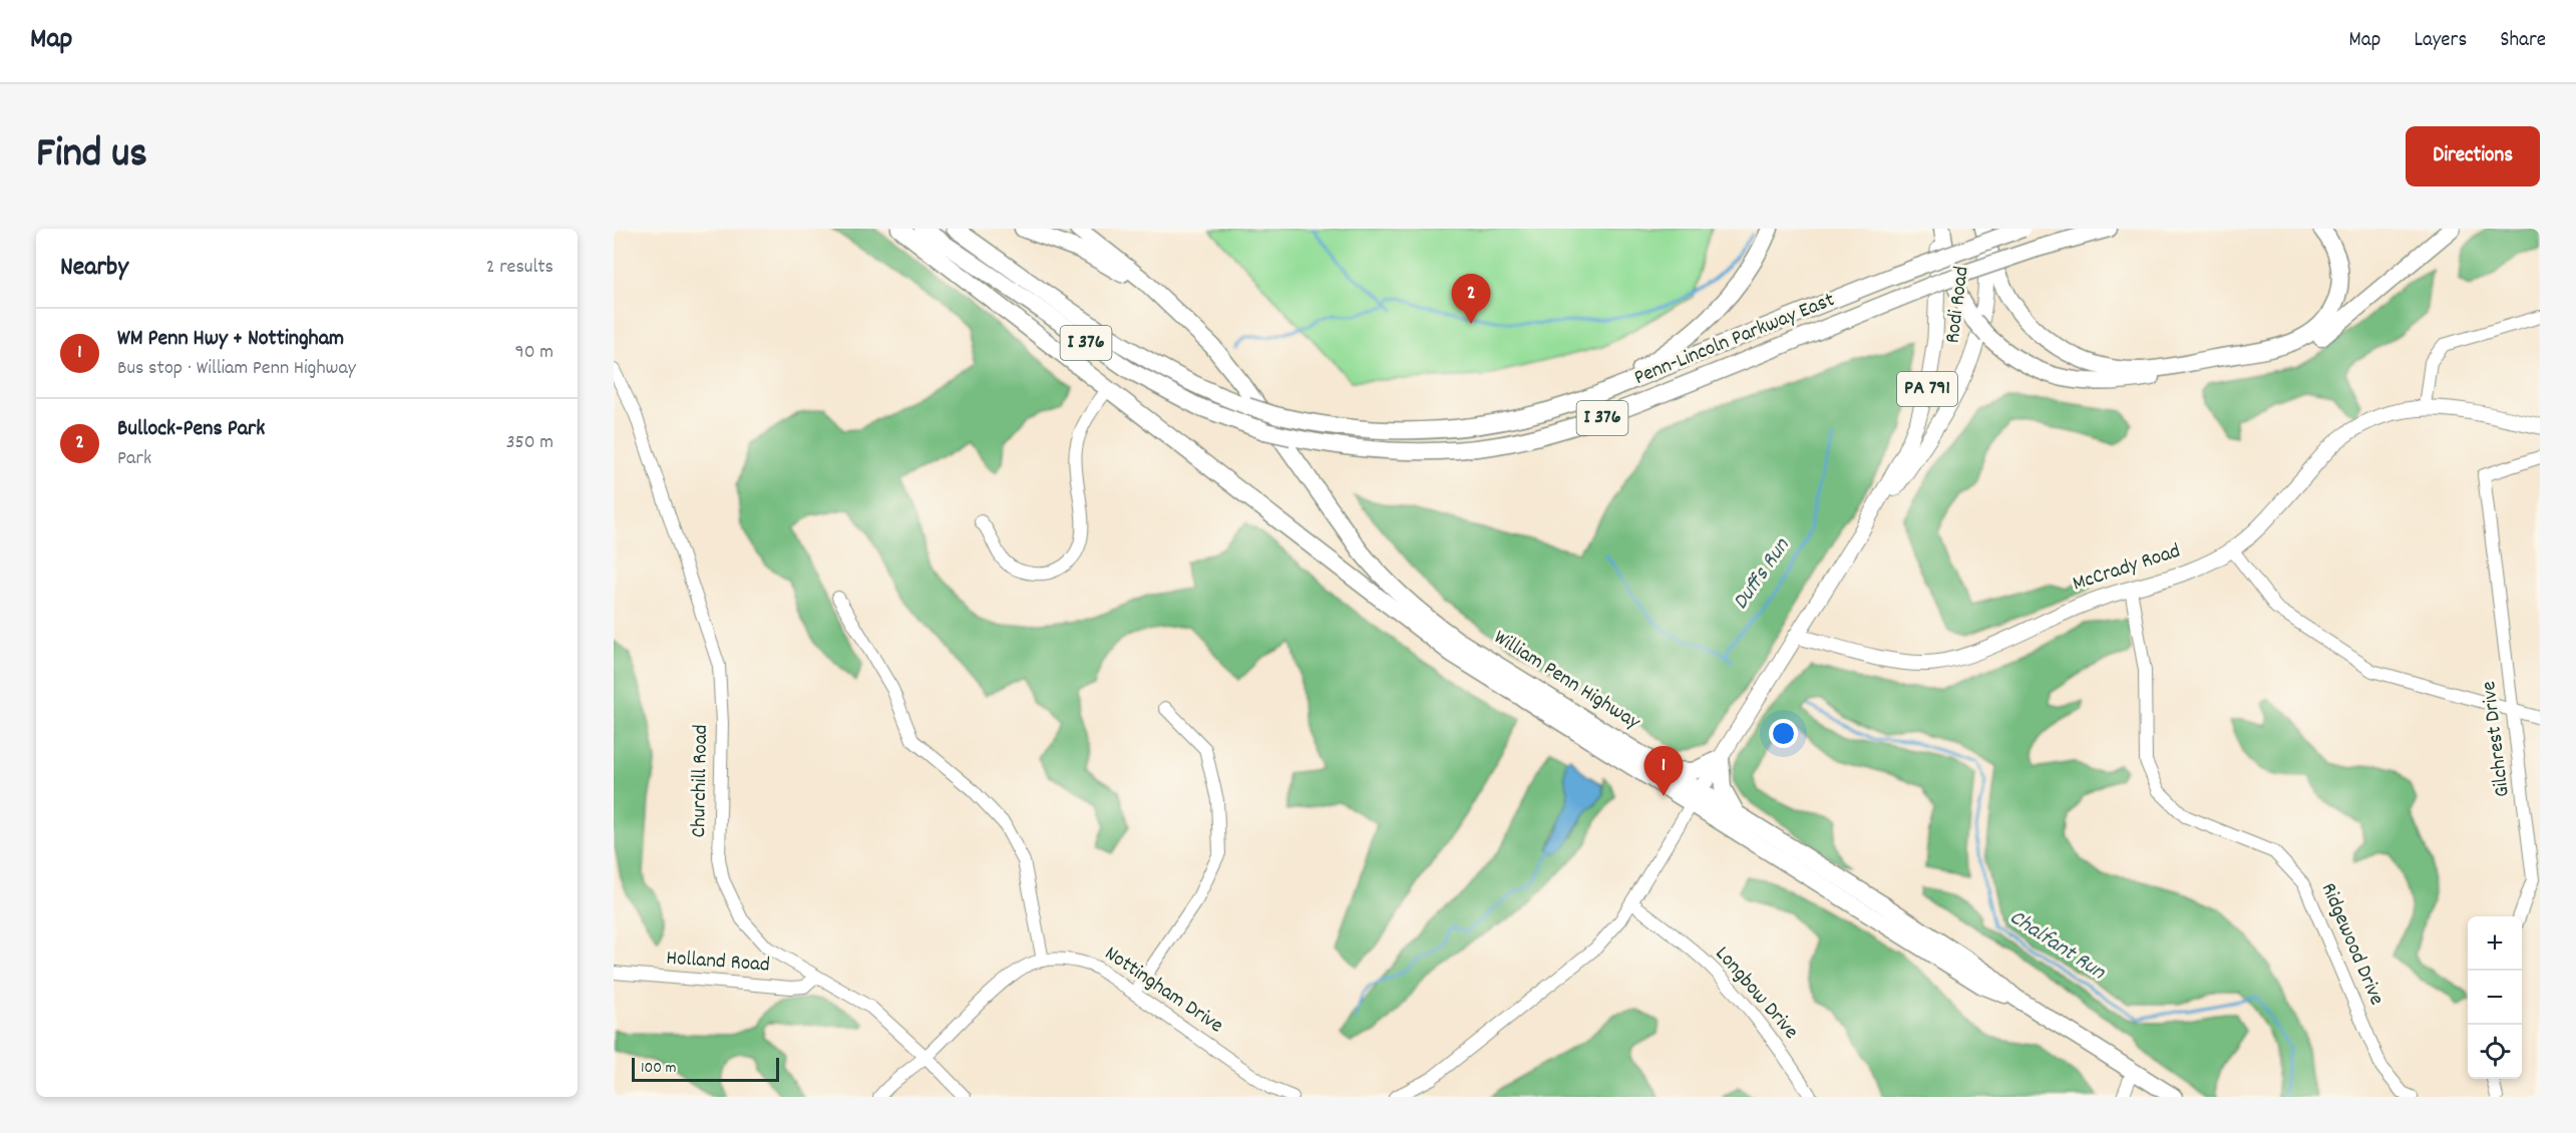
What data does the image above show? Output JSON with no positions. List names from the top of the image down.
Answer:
{
  "streets": {
    "highway": ["Penn-Lincoln Parkway East", "I 376", "William Penn Highway"],
    "main road": ["Rodi Road", "PA 791", "McCrady Road"],
    "street": [
      "Gilchrest Drive",
      "Churchill Road",
      "Ridgewood Drive",
      "Holland Road",
      "Nottingham Drive",
      "Longbow Drive"
    ]
  },
  "crossings": [
    ["Rodi Road", "McCrady Road"],
    ["Rodi Road", "William Penn Highway"],
    ["McCrady Road", "Ridgewood Drive"],
    ["Churchill Road", "Holland Road"],
    ["Churchill Road", "Nottingham Drive"]
  ],
  "water": ["Duffs Run", "Chalfant Run"],
  "scale_bar": "100 m",
  "page": {
    "header": "Map",
    "nav": ["Map", "Layers", "Share"],
    "title": "Find us",
    "buttons": "Directions",
    "heading": ["Nearby", "2 results"],
    "pins": ["2", "1"],
    "list": [
      {
        "mark": "1",
        "name": "WM Penn Hwy + Nottingham",
        "note": "Bus stop · William Penn Highway",
        "value": "90 m"
      },
      {
        "mark": "2",
        "name": "Bullock-Pens Park",
        "note": "Park",
        "value": "350 m"
      }
    ],
    "map_buttons": ["+", "−"],
    "scale": "100 m"
  }
}
